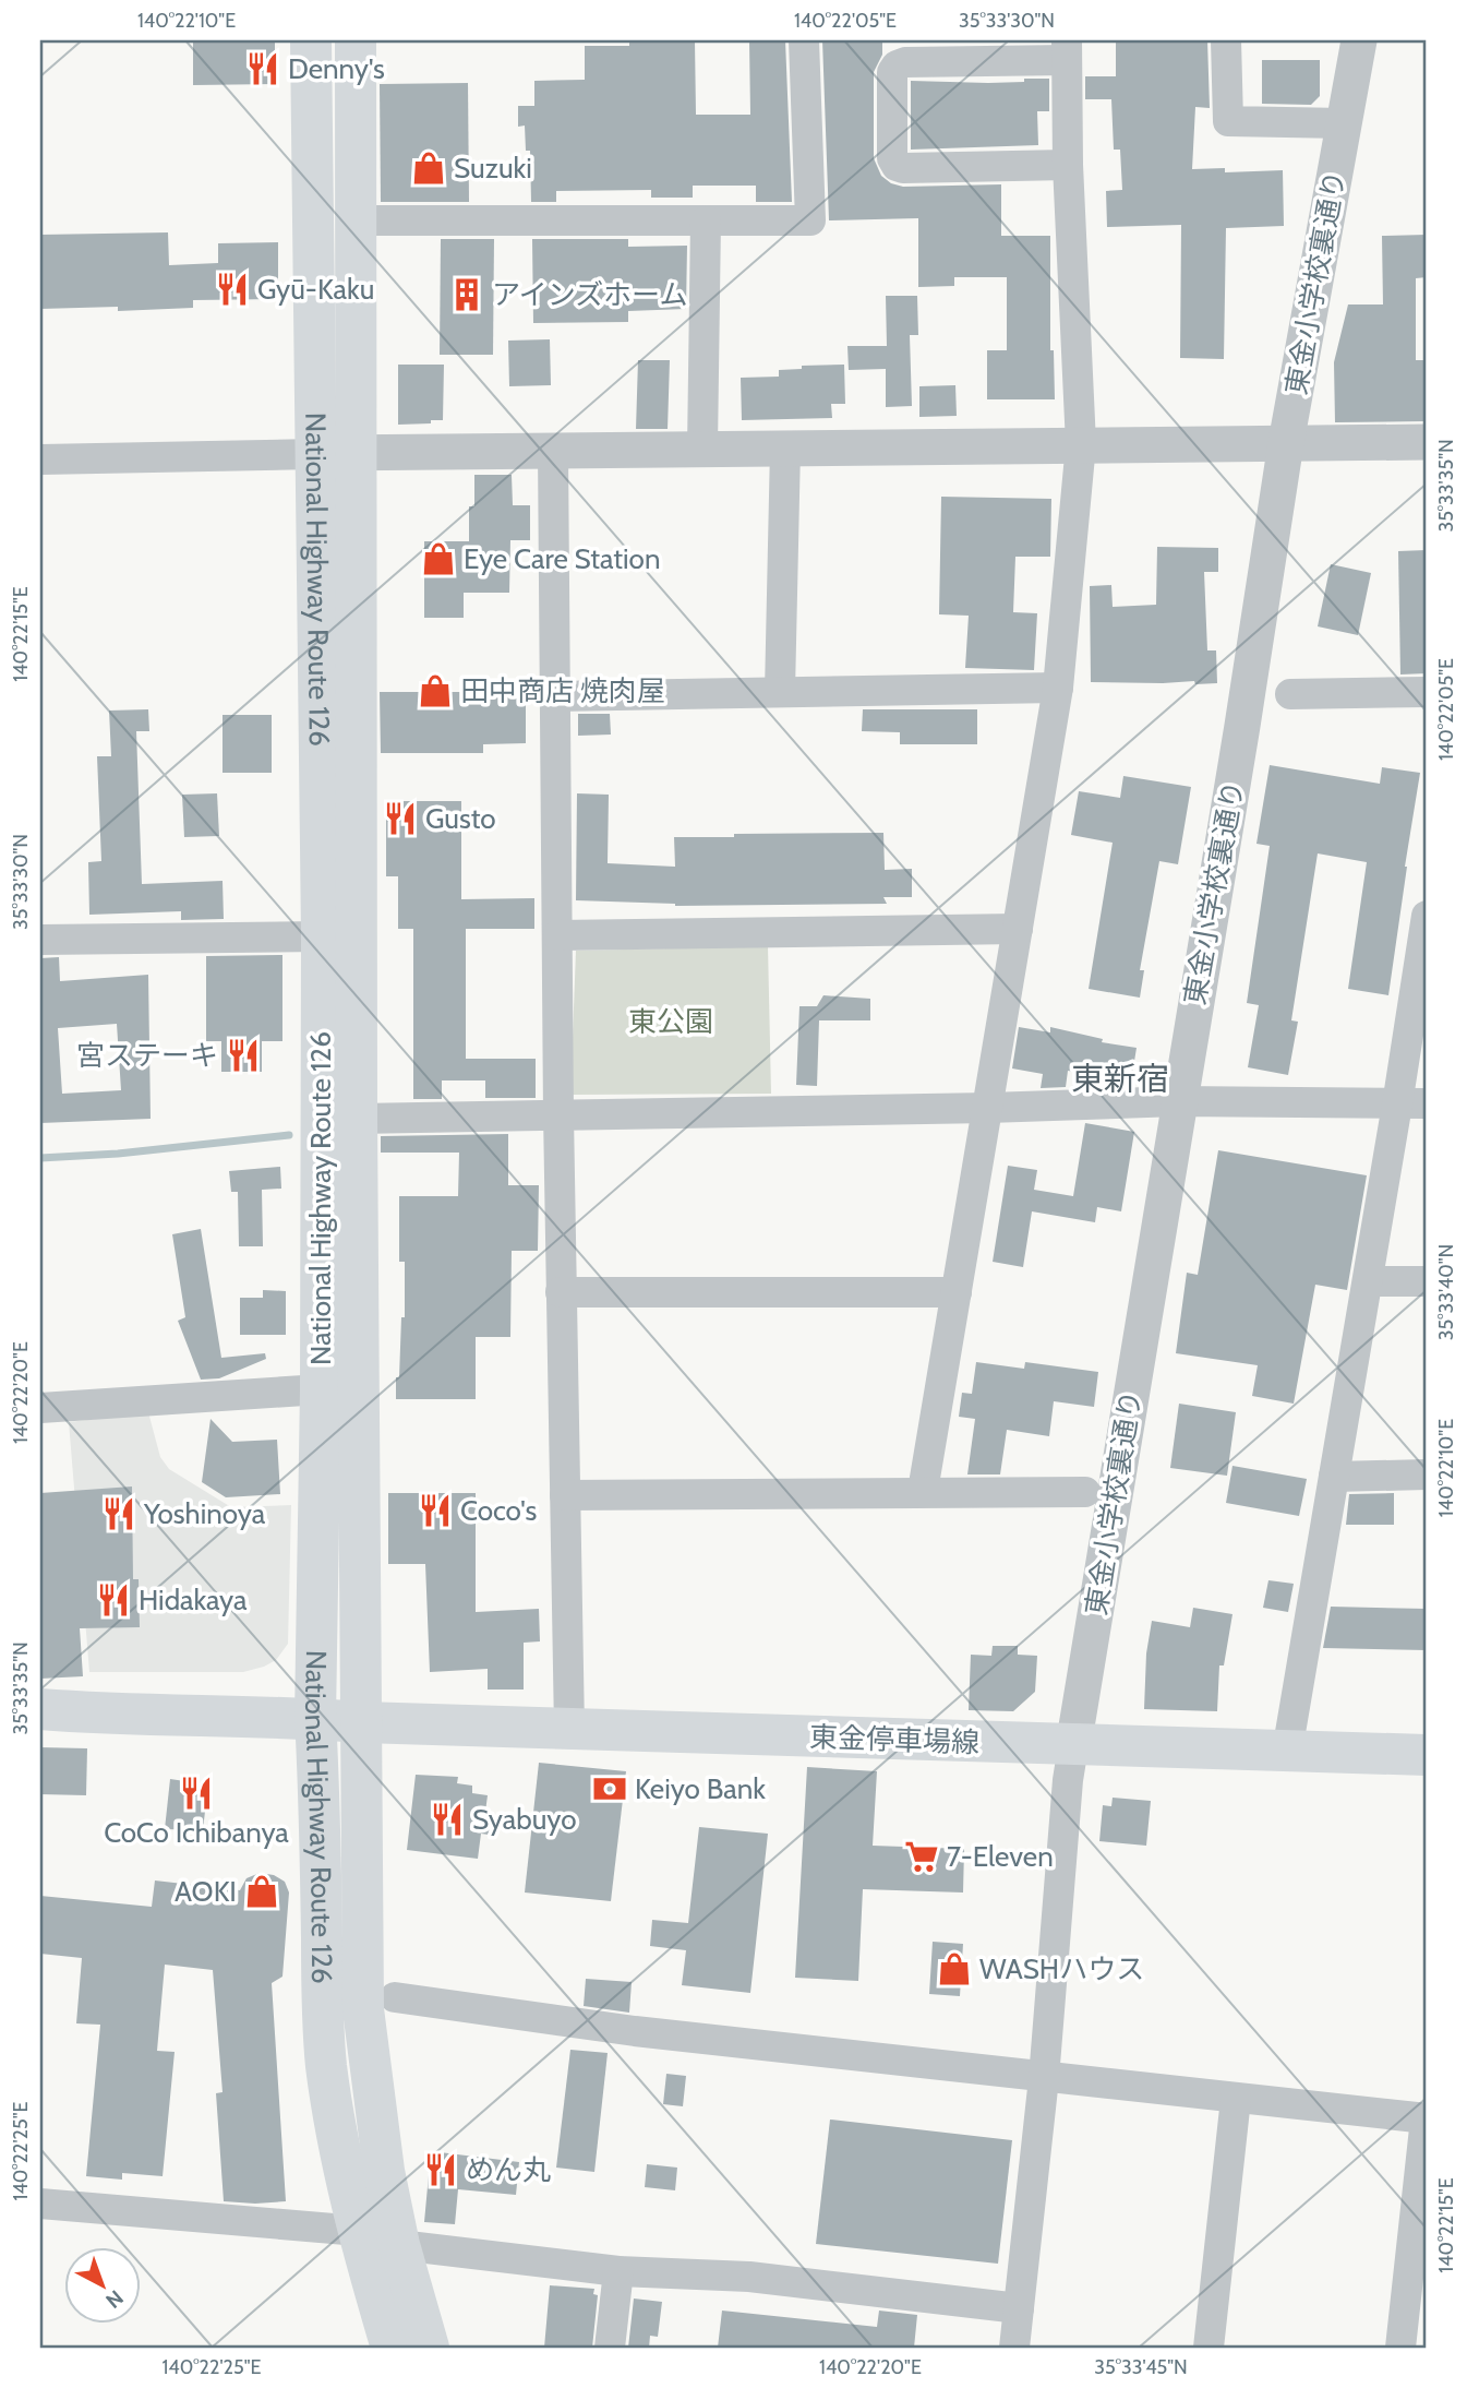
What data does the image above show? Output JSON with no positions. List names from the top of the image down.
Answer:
{
  "streets": {
    "main road": ["National Highway Route 126", "東金停車場線"],
    "street": ["東金小学校裏通り"]
  },
  "crossings": [
    ["東金小学校裏通り", "東金停車場線"],
    ["National Highway Route 126", "東金停車場線"]
  ],
  "districts": ["東新宿"],
  "parks": ["東公園"],
  "places": {
    "restaurant": [
      "Denny's",
      "Gyū-Kaku",
      "Gusto",
      "宮ステーキ",
      "Coco's",
      "Yoshinoya",
      "Hidakaya",
      "CoCo Ichibanya",
      "Syabuyo",
      "めん丸"
    ],
    "shop": [
      "Suzuki",
      "Eye Care Station",
      "田中商店 焼肉屋",
      "AOKI",
      "WASHハウス"
    ],
    "building": ["アインズホーム"],
    "bank": ["Keiyo Bank"],
    "supermarket": ["7-Eleven"]
  },
  "north": "bottom right",
  "coordinates": [
    "140°22'10\"E",
    "140°22'05\"E",
    "35°33'30\"N",
    "35°33'35\"N",
    "140°22'15\"E",
    "35°33'40\"N",
    "140°22'20\"E",
    "140°22'25\"E",
    "35°33'45\"N"
  ]
}
